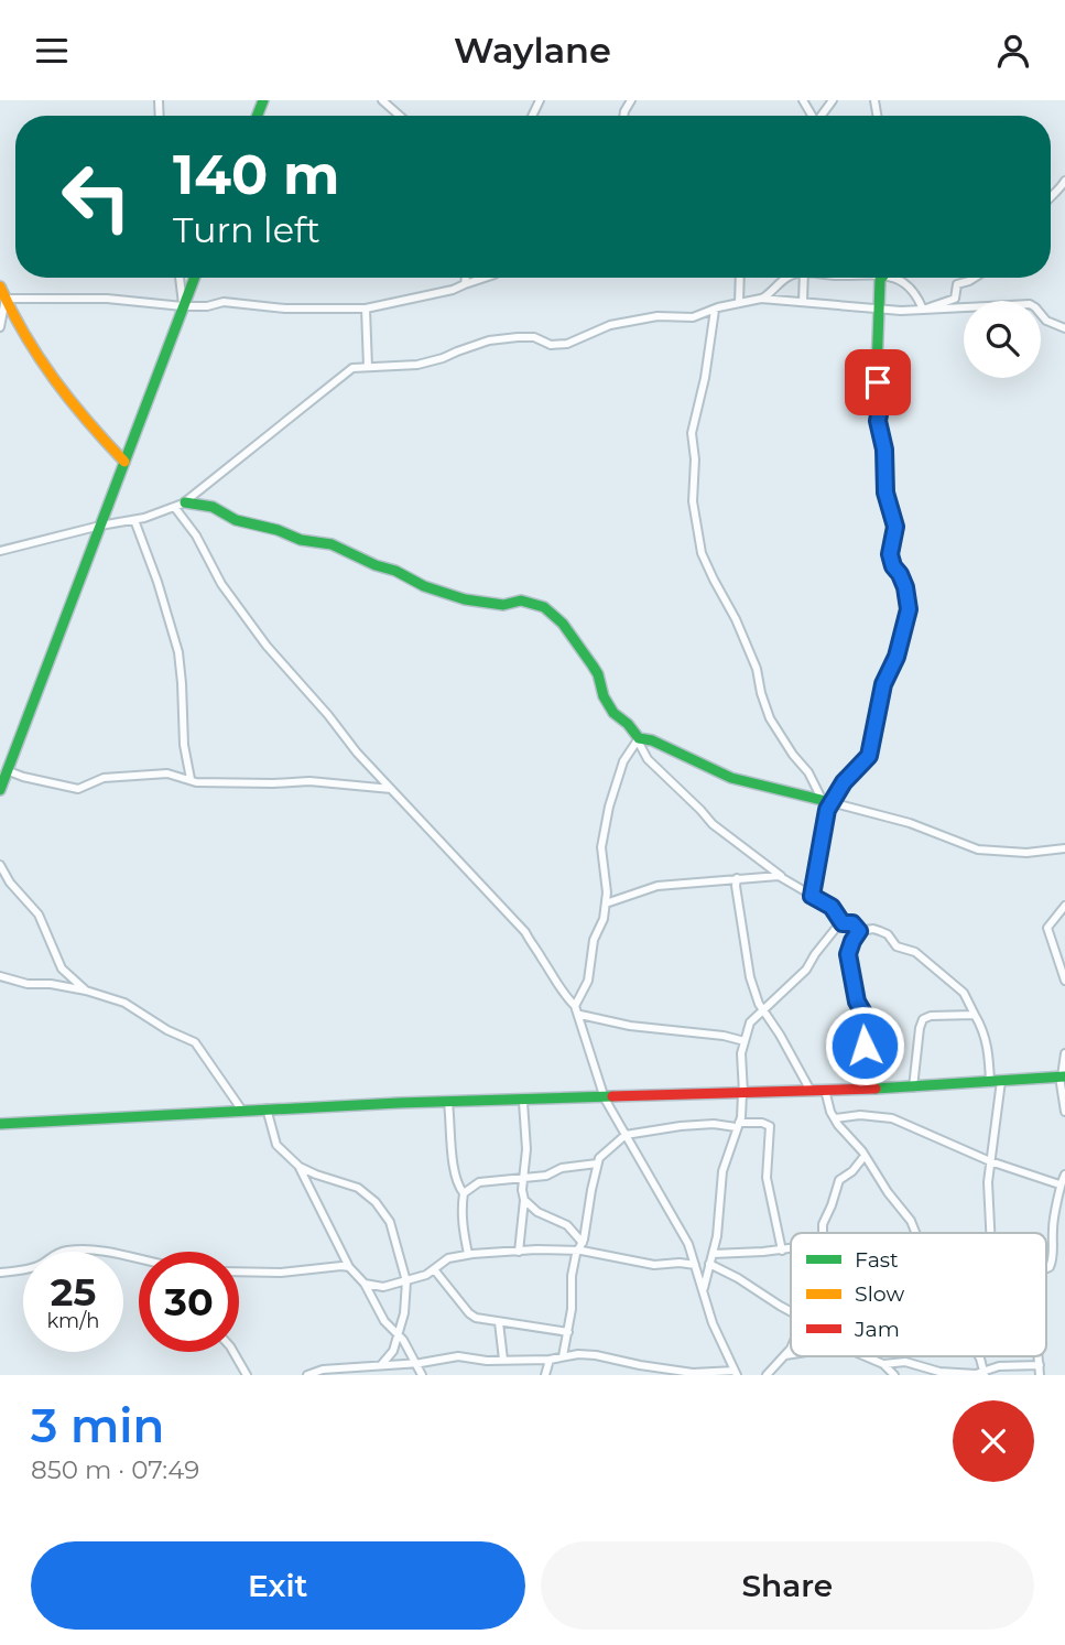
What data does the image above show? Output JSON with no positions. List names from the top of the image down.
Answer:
{
  "legend": ["Fast", "Slow", "Jam"],
  "page": {
    "header": "Waylane",
    "turn": ["140 m", "Turn left"],
    "speed": "25 km/h",
    "limit": "30",
    "heading": ["3 min", "850 m · 07:49"],
    "buttons": ["Exit", "Share"]
  }
}
